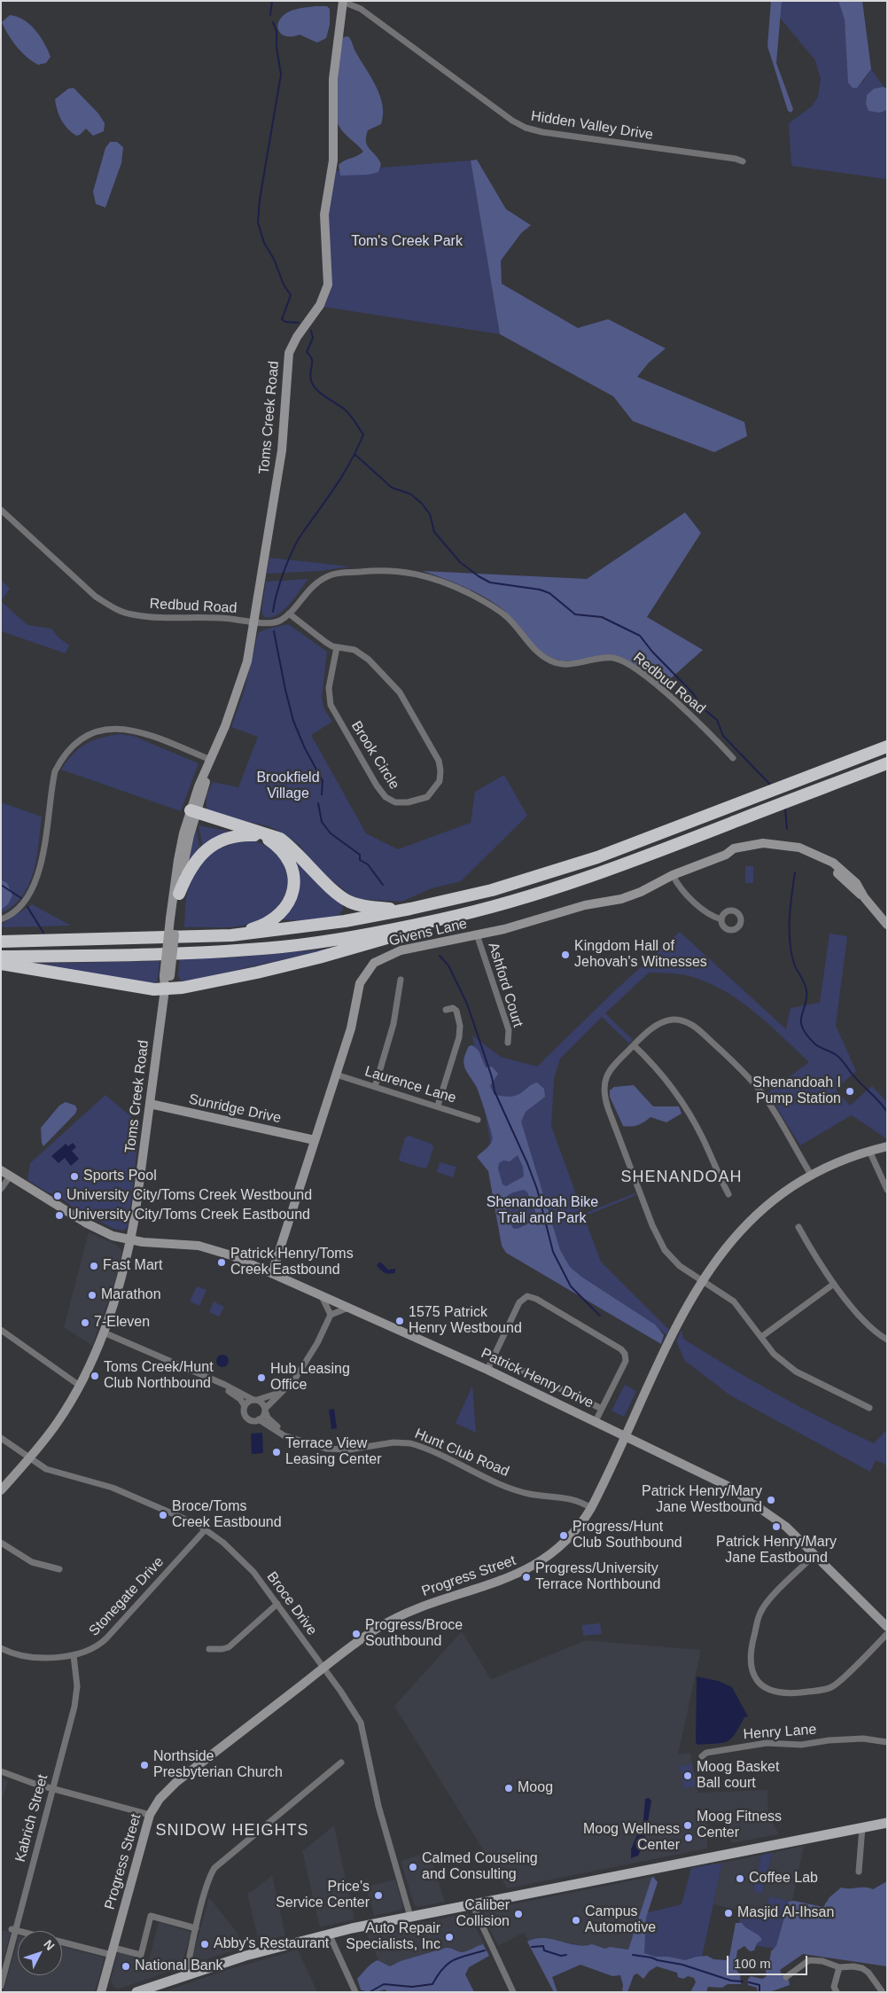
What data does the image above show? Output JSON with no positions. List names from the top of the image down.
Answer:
{
  "streets": {
    "street": [
      "Hidden Valley Drive",
      "Toms Creek Road",
      "Redbud Road",
      "Brook Circle",
      "Givens Lane",
      "Ashford Court",
      "Laurence Lane",
      "Sunridge Drive",
      "Patrick Henry Drive",
      "Hunt Club Road",
      "Progress Street",
      "Stonegate Drive",
      "Broce Drive",
      "Henry Lane",
      "Kabrich Street"
    ]
  },
  "crossings": [
    ["Hidden Valley Drive", "Toms Creek Road"],
    ["Toms Creek Road", "Redbud Road"],
    ["Toms Creek Road", "Sunridge Drive"],
    ["Toms Creek Road", "Patrick Henry Drive"],
    ["Toms Creek Road", "Broce Drive"],
    ["Redbud Road", "Brook Circle"],
    ["Givens Lane", "Ashford Court"],
    ["Givens Lane", "Laurence Lane"],
    ["Givens Lane", "Sunridge Drive"],
    ["Givens Lane", "Patrick Henry Drive"],
    ["Patrick Henry Drive", "Progress Street"],
    ["Hunt Club Road", "Progress Street"],
    ["Progress Street", "Broce Drive"],
    ["Stonegate Drive", "Broce Drive"],
    ["Stonegate Drive", "Kabrich Street"]
  ],
  "districts": ["SHENANDOAH", "SNIDOW HEIGHTS"],
  "parks": ["Tom's Creek Park", "Brookfield Village", "Shenandoah Bike Trail and Park"],
  "places": [
    "Kingdom Hall of Jehovah's Witnesses",
    "Shenandoah I Pump Station",
    "Sports Pool",
    "University City/Toms Creek Westbound",
    "University City/Toms Creek Eastbound",
    "Patrick Henry/Toms Creek Eastbound",
    "Fast Mart",
    "Marathon",
    "1575 Patrick Henry Westbound",
    "7-Eleven",
    "Toms Creek/Hunt Club Northbound",
    "Hub Leasing Office",
    "Terrace View Leasing Center",
    "Patrick Henry/Mary Jane Westbound",
    "Broce/Toms Creek Eastbound",
    "Patrick Henry/Mary Jane Eastbound",
    "Progress/Hunt Club Southbound",
    "Progress/University Terrace Northbound",
    "Progress/Broce Southbound",
    "Northside Presbyterian Church",
    "Moog Basket Ball court",
    "Moog",
    "Moog Fitness Center",
    "Moog Wellness Center",
    "Calmed Couseling and Consulting",
    "Coffee Lab",
    "Price's Service Center",
    "Masjid Al-Ihsan",
    "Caliber Collision",
    "Campus Automotive",
    "Auto Repair Specialists, Inc",
    "Abby's Restaurant",
    "National Bank"
  ],
  "scale_bar": "100 m",
  "north": "top right"
}
